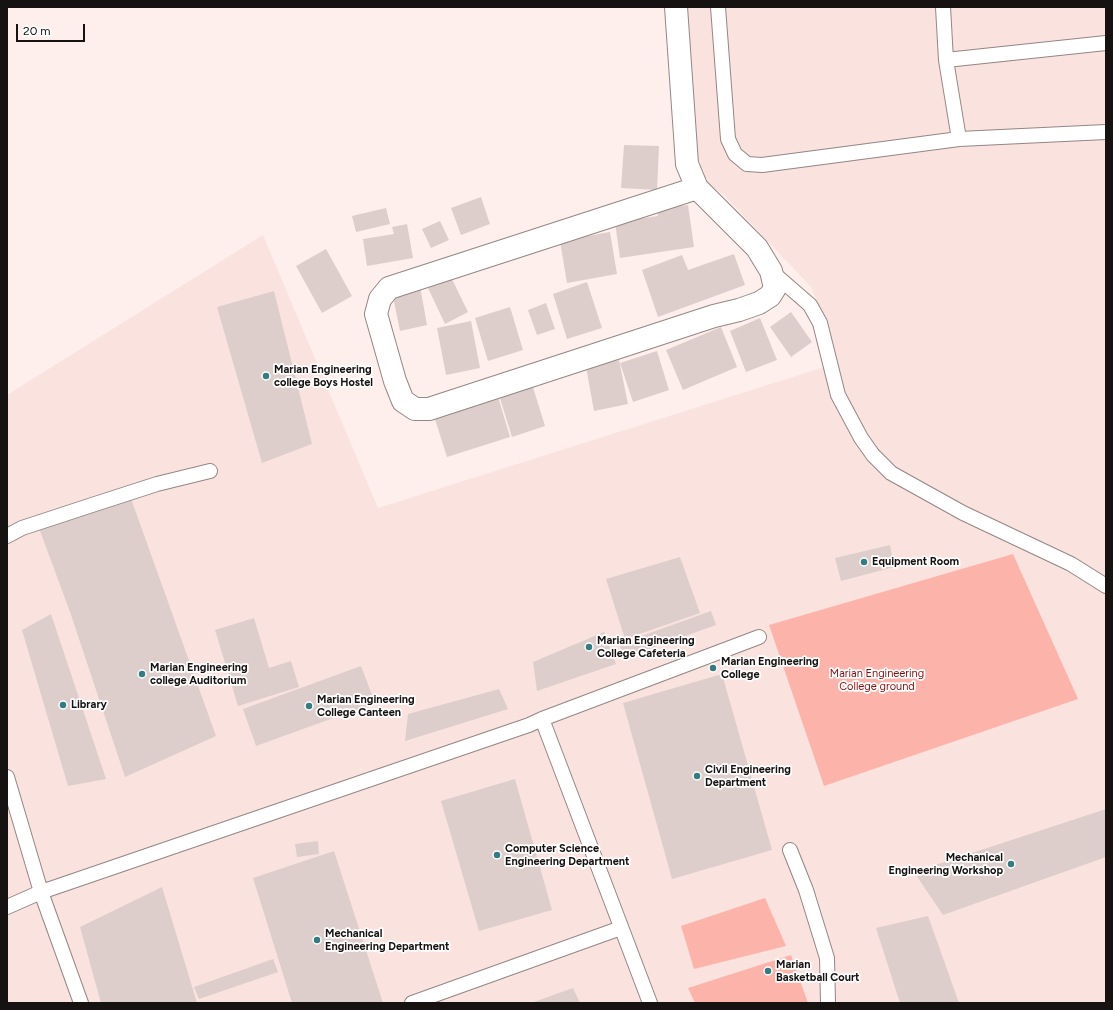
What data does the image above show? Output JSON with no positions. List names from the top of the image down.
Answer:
{
  "parks": ["Marian Engineering College ground"],
  "places": [
    "Marian Engineering college Boys Hostel",
    "Equipment Room",
    "Marian Engineering College Cafeteria",
    "Marian Engineering College",
    "Marian Engineering college Auditorium",
    "Library",
    "Marian Engineering College Canteen",
    "Civil Engineering Department",
    "Computer Science Engineering Department",
    "Mechanical Engineering Workshop",
    "Mechanical Engineering Department",
    "Marian Basketball Court"
  ],
  "scale_bar": "20 m"
}
